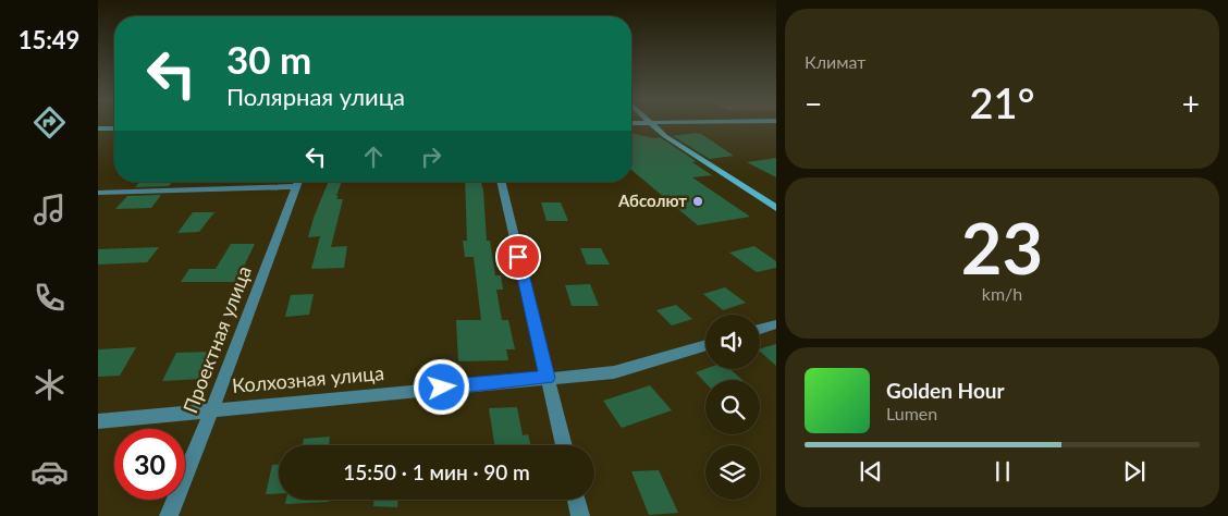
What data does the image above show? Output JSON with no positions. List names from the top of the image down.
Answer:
{
  "streets": {
    "street": ["Проектная улица", "Колхозная улица"]
  },
  "crossings": [
    ["Проектная улица", "Колхозная улица"]
  ],
  "places": ["Абсолют"],
  "page": {
    "tabs": "15:49",
    "tile": [
      "Климат",
      ["23", "km/h"]
    ],
    "turn": ["30 m", "Полярная улица"],
    "heat": ["−", "21°", "+"],
    "song": ["Golden Hour", "Lumen"],
    "limit": "30",
    "trip": "15:50 · 1 мин · 90 m"
  }
}
